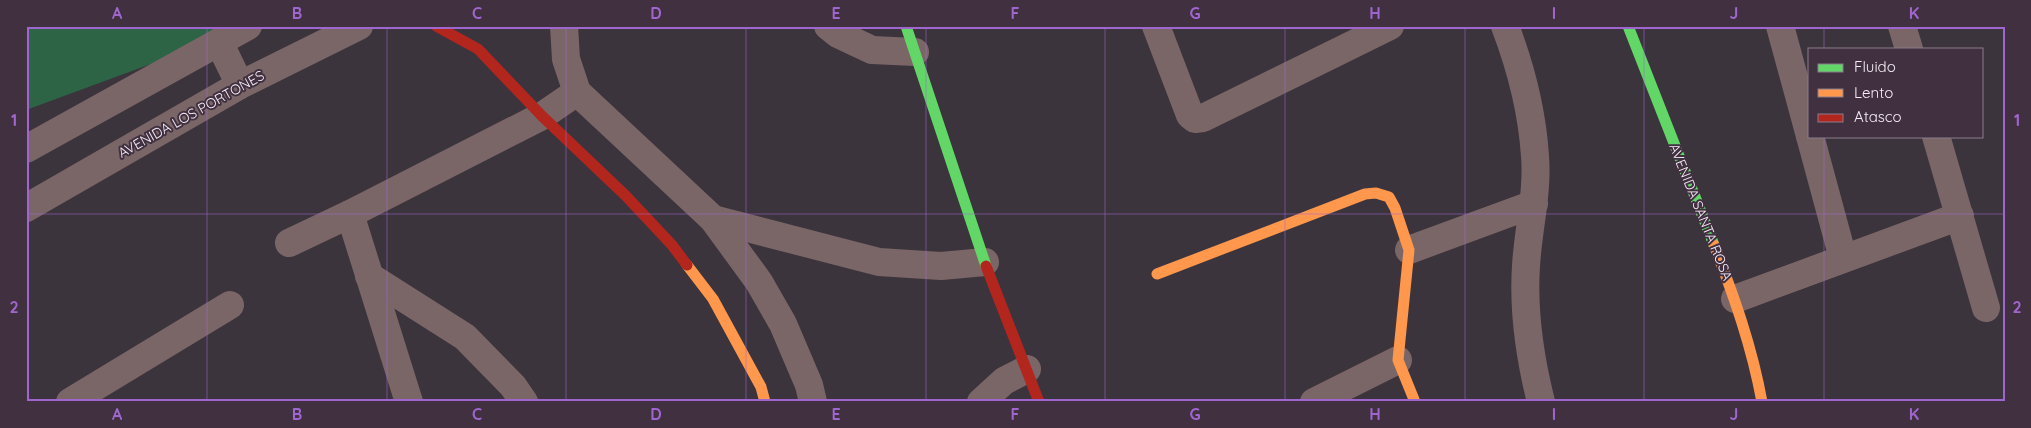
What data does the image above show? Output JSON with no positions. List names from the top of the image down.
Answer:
{
  "streets": {
    "street": ["AVENIDA LOS PORTONES", "AVENIDA SANTA ROSA"]
  },
  "legend": ["Fluido", "Lento", "Atasco"],
  "grid": {
    "columns": [
      "A",
      "B",
      "C",
      "D",
      "E",
      "F",
      "G",
      "H",
      "I",
      "J",
      "K"
    ],
    "rows": ["1", "2"]
  }
}
